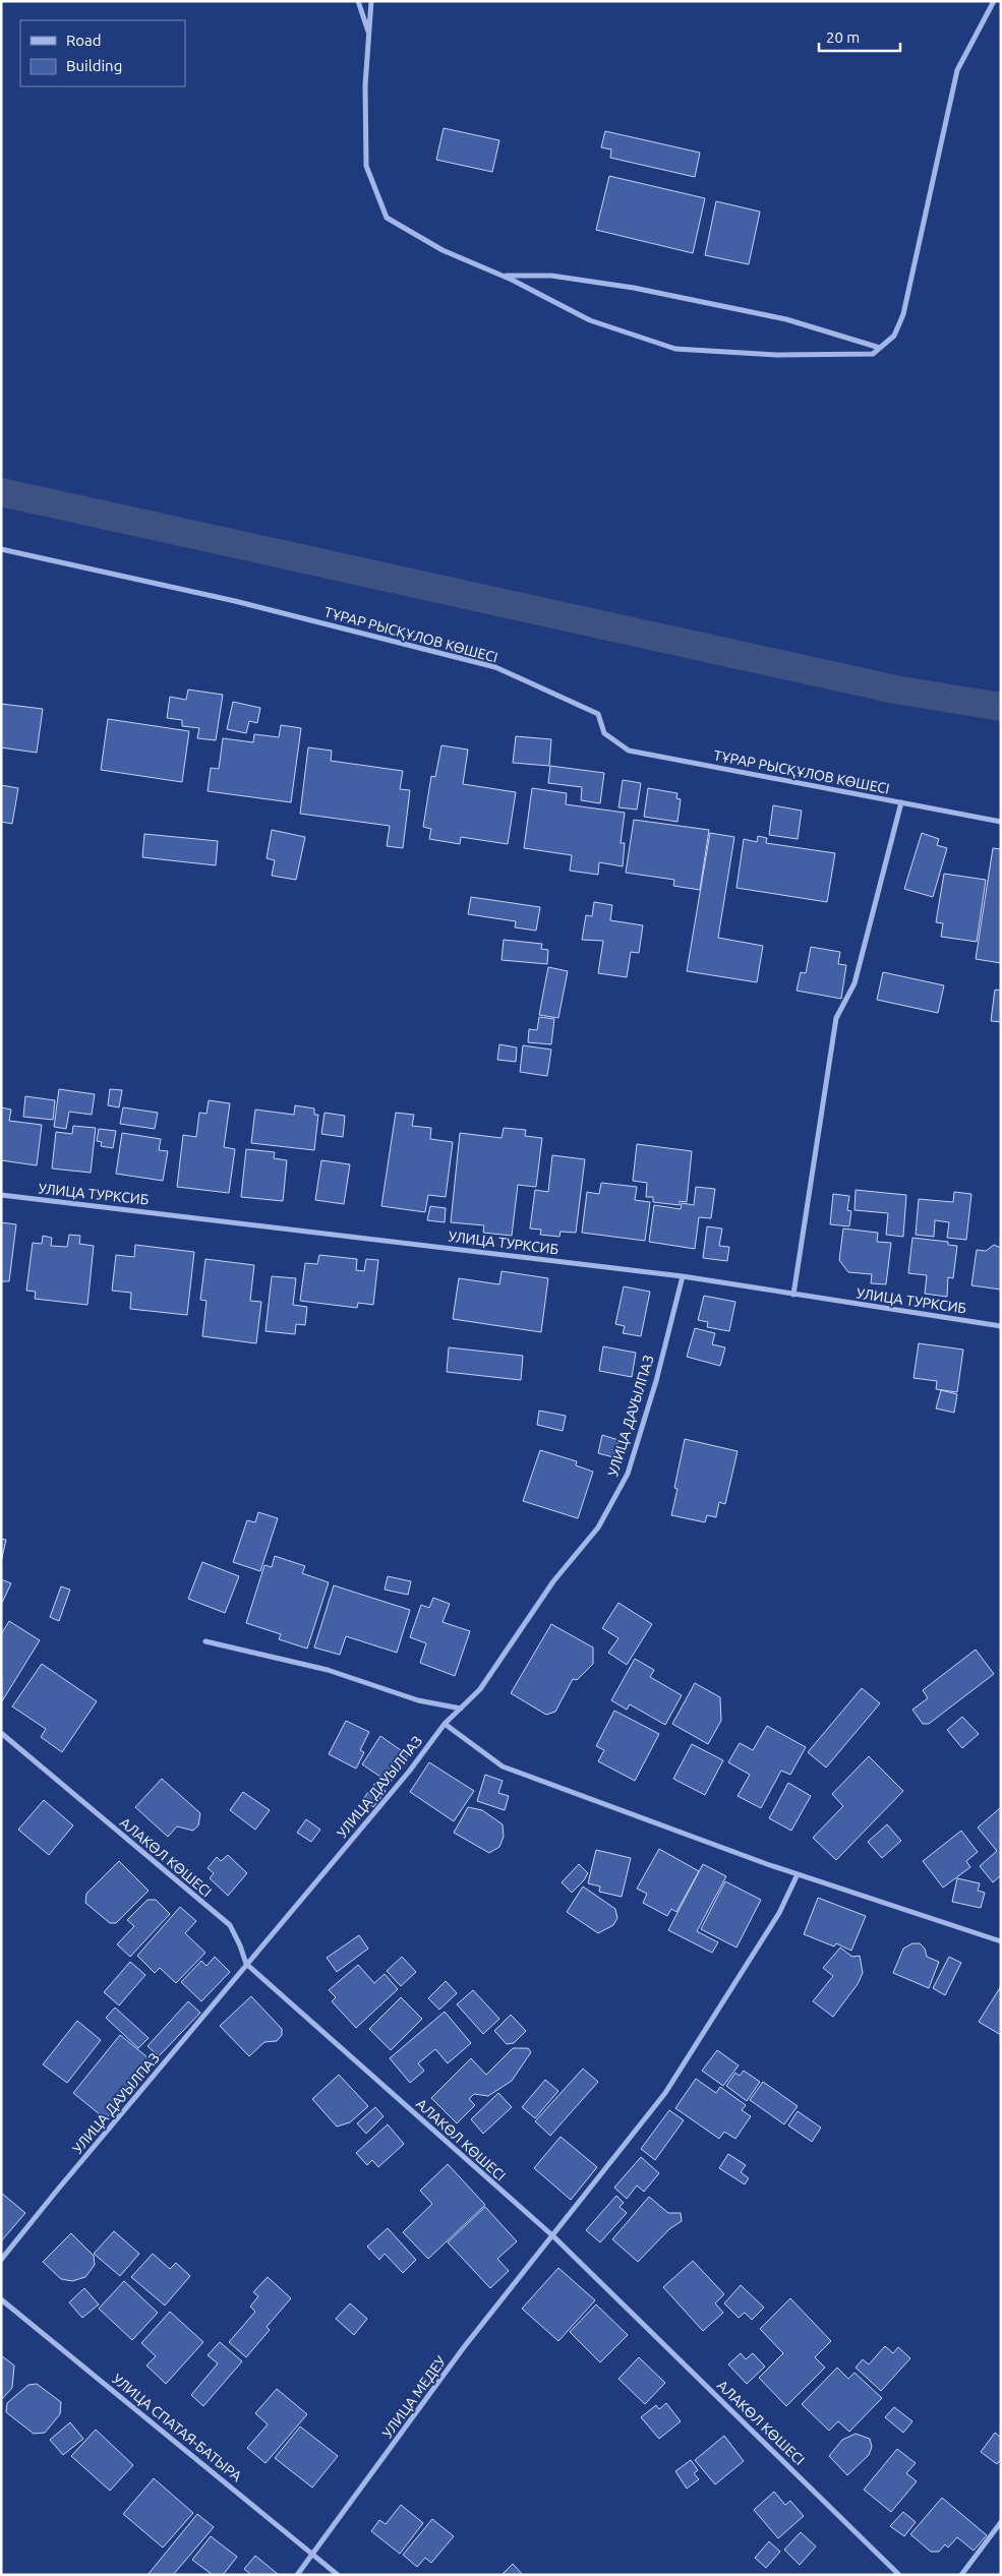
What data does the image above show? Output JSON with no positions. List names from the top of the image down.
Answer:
{
  "streets": {
    "street": [
      "ТҰРАР РЫСҚҰЛОВ КӨШЕСІ",
      "УЛИЦА ТУРКСИБ",
      "УЛИЦА ДАУЫЛПАЗ",
      "АЛАКӨЛ КӨШЕСІ",
      "УЛИЦА МЕДЕУ",
      "УЛИЦА СПАТАЯ-БАТЫРА"
    ]
  },
  "crossings": [
    ["УЛИЦА ТУРКСИБ", "УЛИЦА ДАУЫЛПАЗ"],
    ["УЛИЦА ДАУЫЛПАЗ", "АЛАКӨЛ КӨШЕСІ"],
    ["АЛАКӨЛ КӨШЕСІ", "УЛИЦА МЕДЕУ"],
    ["УЛИЦА МЕДЕУ", "УЛИЦА СПАТАЯ-БАТЫРА"]
  ],
  "legend": ["Road", "Building"],
  "scale_bar": "20 m"
}
